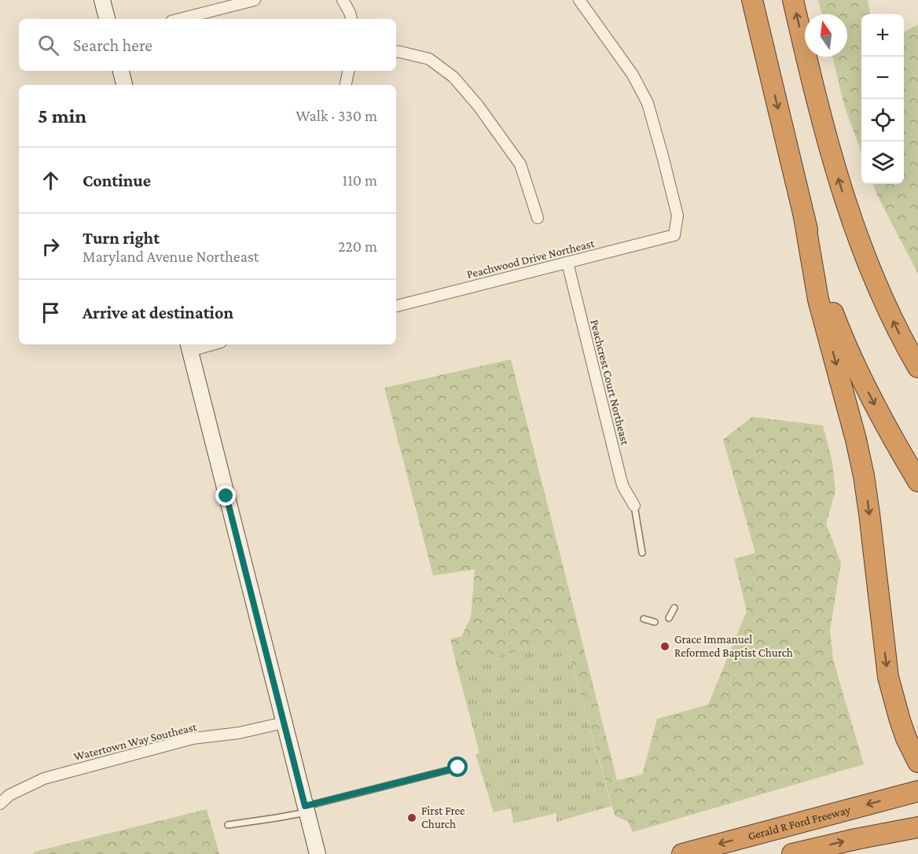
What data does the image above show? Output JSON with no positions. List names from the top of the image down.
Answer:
{
  "streets": {
    "highway": ["Gerald R Ford Freeway"],
    "street": ["Peachwood Drive Northeast", "Peachcrest Court Northeast", "Watertown Way Southeast"]
  },
  "crossings": [
    ["Peachwood Drive Northeast", "Peachcrest Court Northeast"]
  ],
  "places": ["Grace Immanuel Reformed Baptist Church", "First Free Church"],
  "north": "top",
  "page": {
    "map_buttons": ["+", "−"],
    "search": "Search here",
    "heading": ["5 min", "Walk · 330 m"],
    "list": [
      ["Continue", "110 m"],
      ["Turn right", "Maryland Avenue Northeast", "220 m"],
      "Arrive at destination"
    ]
  }
}
